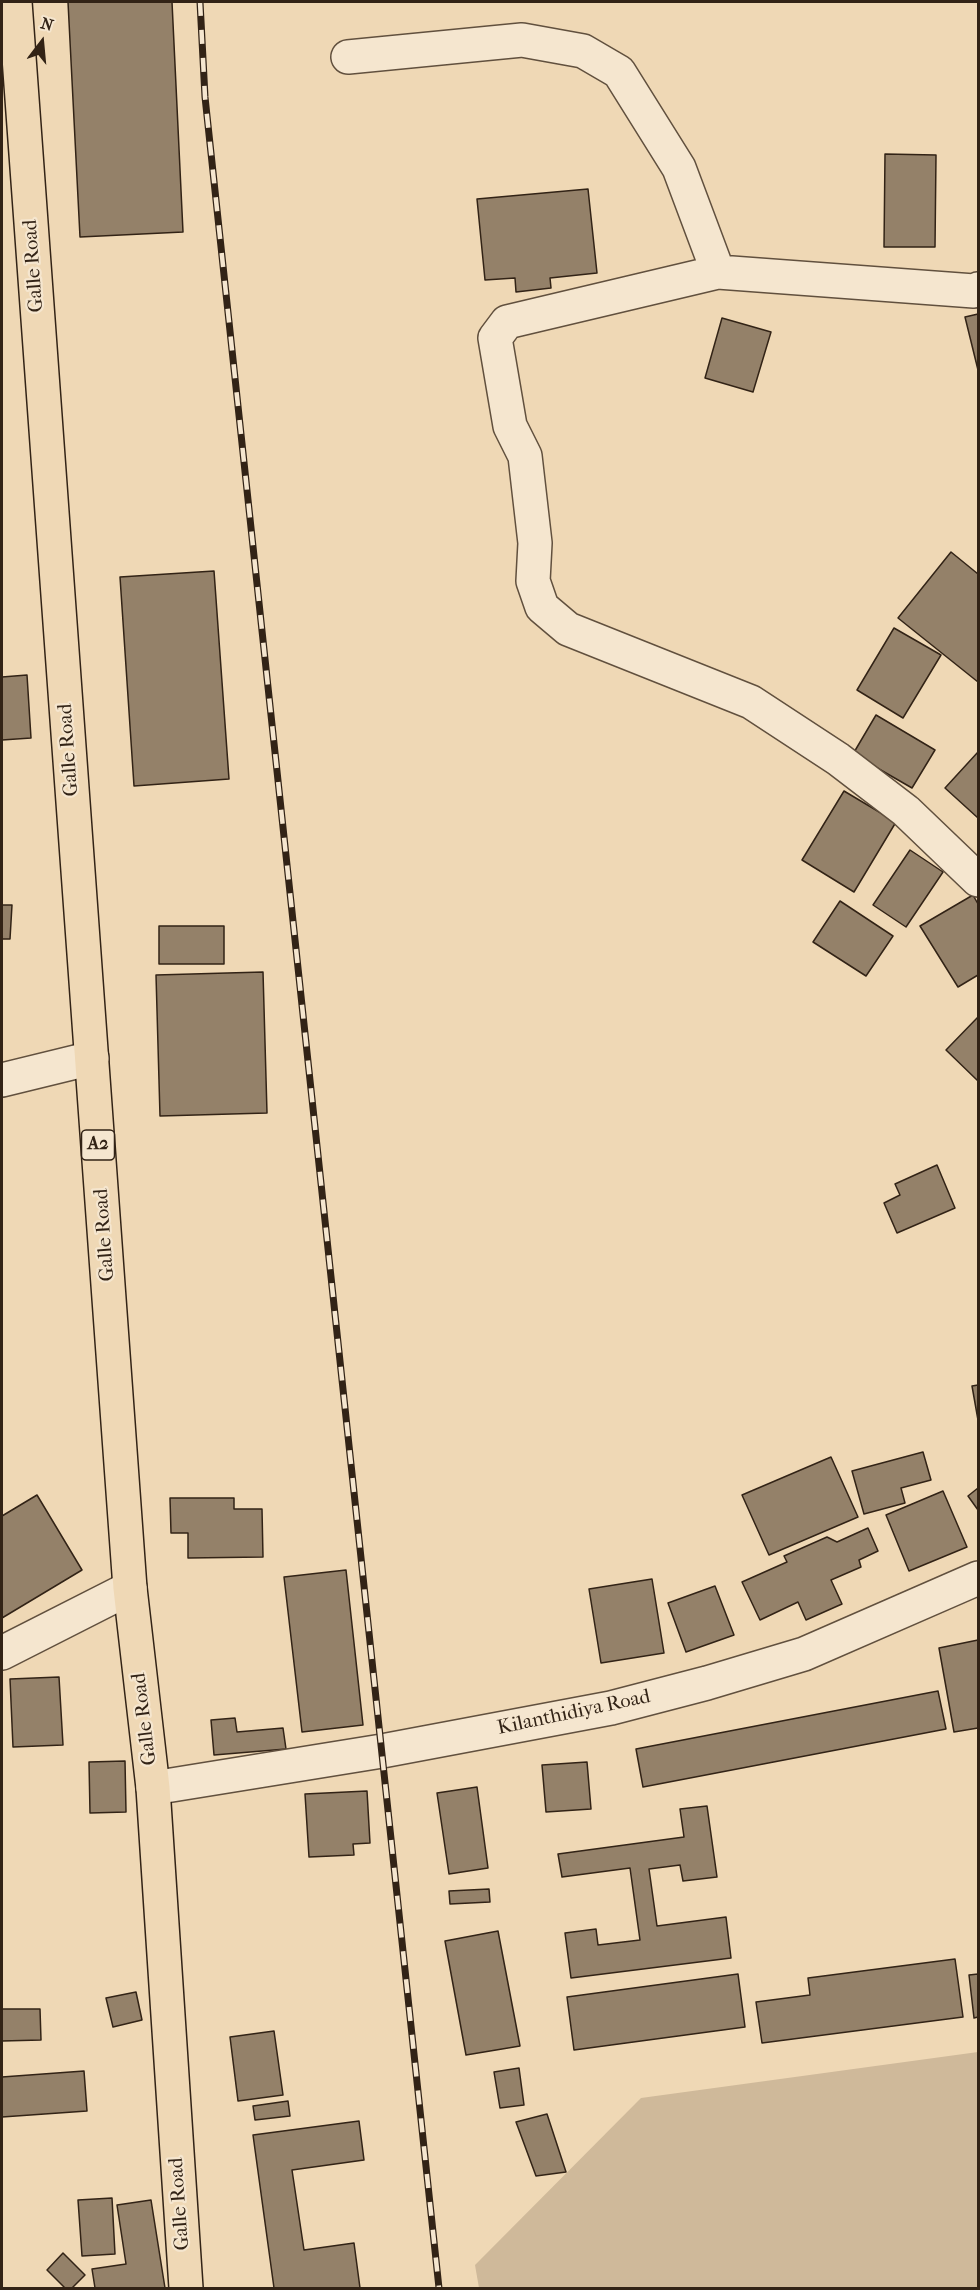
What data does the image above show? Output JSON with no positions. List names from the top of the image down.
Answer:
{
  "streets": {
    "highway": ["Galle Road", "A2"],
    "street": ["Kilanthidiya Road"]
  },
  "crossings": [
    ["Galle Road", "Kilanthidiya Road"]
  ],
  "north": "top"
}
